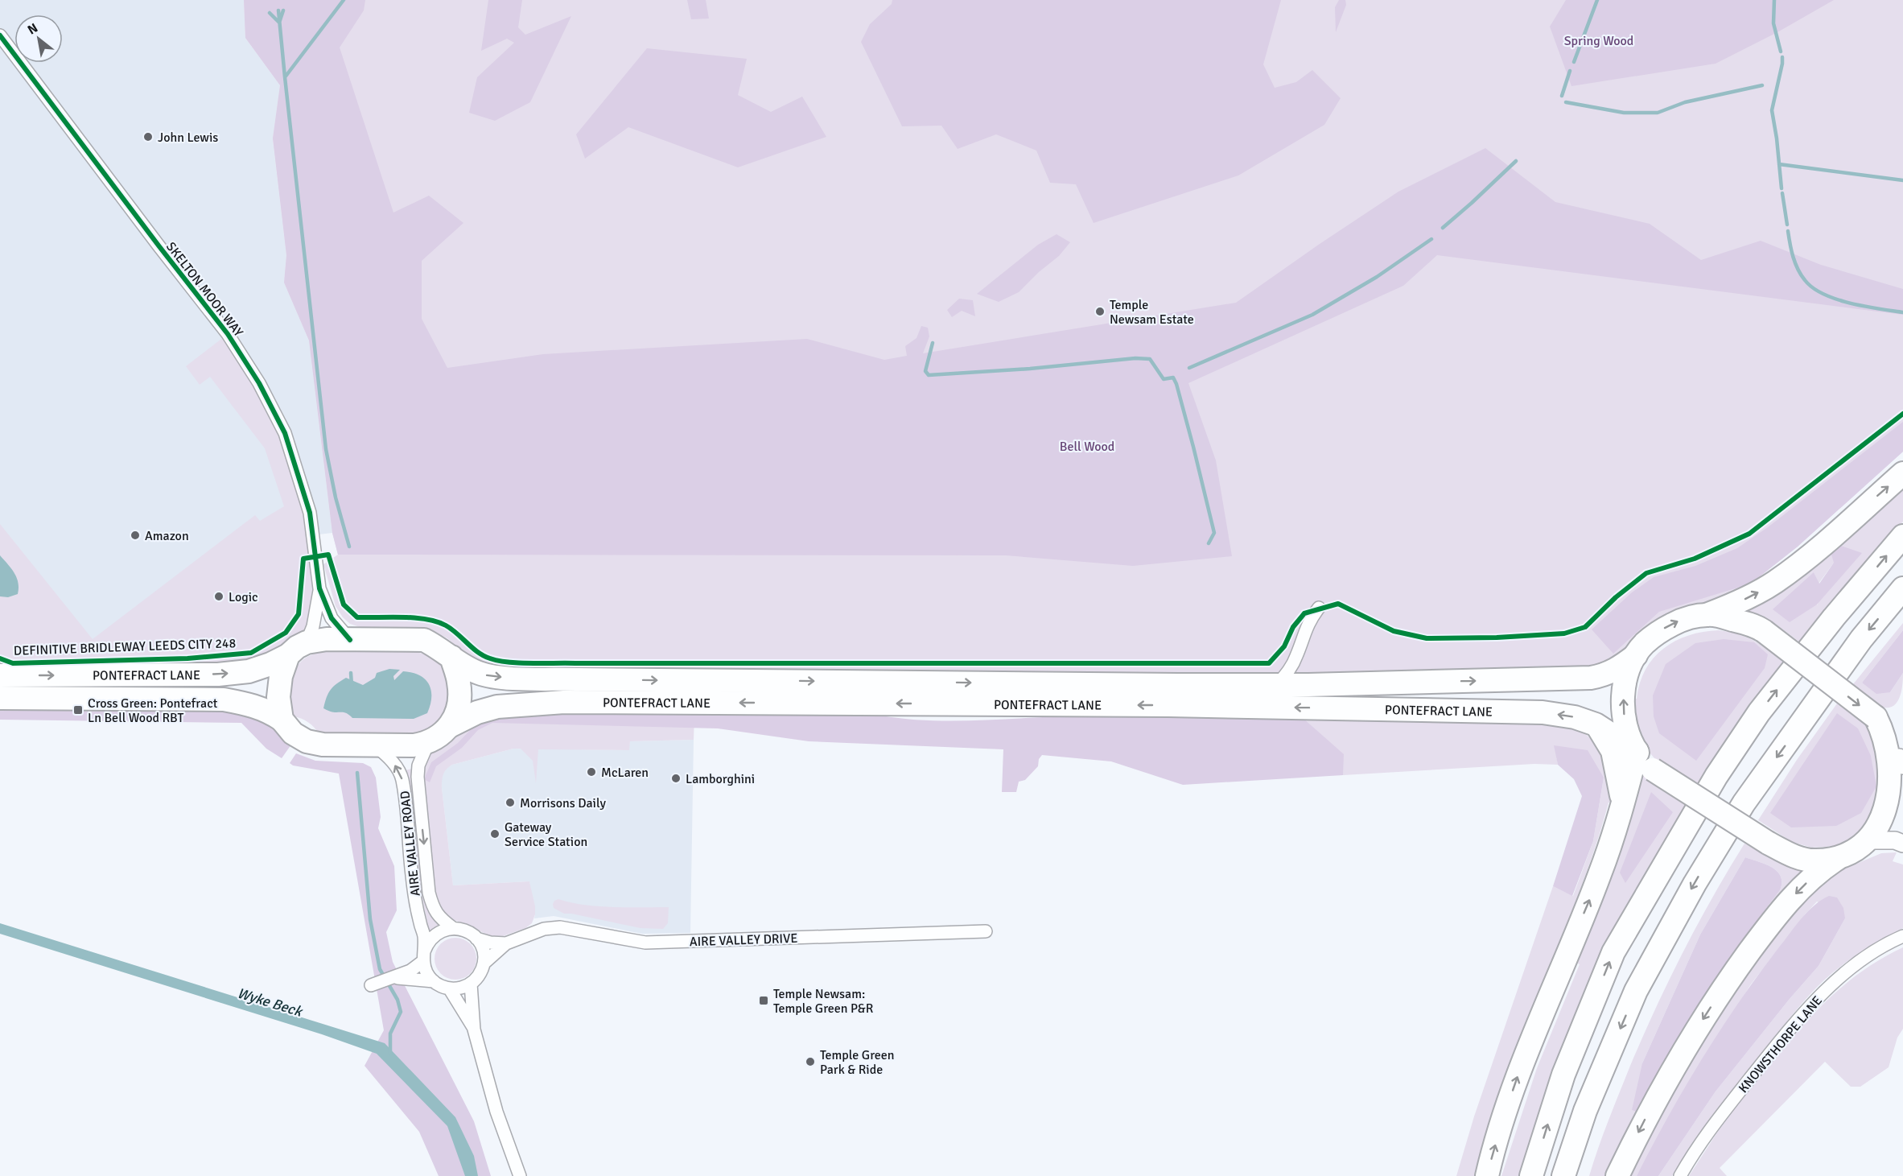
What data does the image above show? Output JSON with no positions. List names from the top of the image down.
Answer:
{
  "streets": {
    "highway": ["PONTEFRACT LANE"],
    "street": [
      "SKELTON MOOR WAY",
      "AIRE VALLEY ROAD",
      "AIRE VALLEY DRIVE",
      "KNOWSTHORPE LANE"
    ],
    "cycle path": ["DEFINITIVE BRIDLEWAY LEEDS CITY 248"]
  },
  "crossings": [
    ["SKELTON MOOR WAY", "PONTEFRACT LANE"],
    ["SKELTON MOOR WAY", "AIRE VALLEY ROAD"],
    ["PONTEFRACT LANE", "AIRE VALLEY ROAD"],
    ["AIRE VALLEY ROAD", "AIRE VALLEY DRIVE"]
  ],
  "water": ["Wyke Beck"],
  "parks": ["Spring Wood", "Bell Wood"],
  "places": {
    "other": [
      "John Lewis",
      "Temple Newsam Estate",
      "Amazon",
      "Logic",
      "McLaren",
      "Lamborghini",
      "Morrisons Daily",
      "Gateway Service Station",
      "Temple Green Park & Ride"
    ],
    "transit": ["Cross Green: Pontefract Ln Bell Wood RBT", "Temple Newsam: Temple Green P&R"]
  },
  "north": "top left"
}
